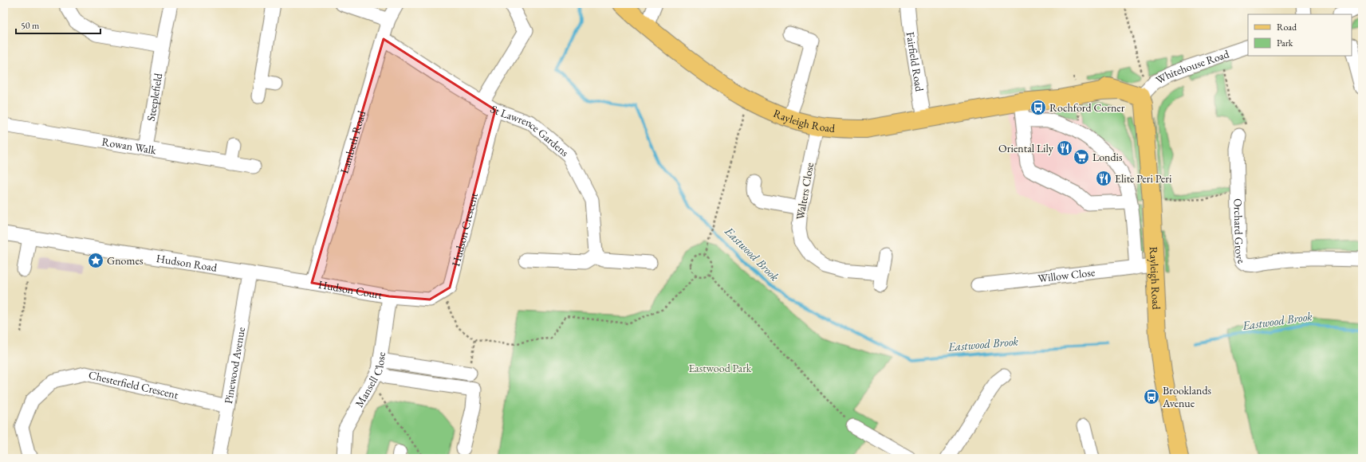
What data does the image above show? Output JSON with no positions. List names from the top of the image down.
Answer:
{
  "streets": {
    "main road": ["Rayleigh Road"],
    "street": [
      "Fairfield Road",
      "Whitehouse Road",
      "Steeplefield",
      "St Lawrence Gardens",
      "Lambeth Road",
      "Rowan Walk",
      "Walters Close",
      "Orchard Grove",
      "Hudson Crescent",
      "Hudson Road",
      "Willow Close",
      "Hudson Court",
      "Pinewood Avenue",
      "Mansell Close",
      "Chesterfield Crescent"
    ]
  },
  "crossings": [
    ["Fairfield Road", "Rayleigh Road"],
    ["Whitehouse Road", "Rayleigh Road"],
    ["Steeplefield", "Rowan Walk"],
    ["Rayleigh Road", "Walters Close"],
    ["Rayleigh Road", "Willow Close"],
    ["St Lawrence Gardens", "Lambeth Road"],
    ["St Lawrence Gardens", "Hudson Crescent"],
    ["Lambeth Road", "Hudson Road"],
    ["Lambeth Road", "Hudson Court"],
    ["Hudson Crescent", "Hudson Court"],
    ["Hudson Crescent", "Mansell Close"],
    ["Hudson Road", "Hudson Court"],
    ["Hudson Road", "Pinewood Avenue"],
    ["Hudson Court", "Mansell Close"],
    ["Pinewood Avenue", "Chesterfield Crescent"]
  ],
  "water": ["Eastwood Brook"],
  "parks": ["Eastwood Park"],
  "places": {
    "bus stop": ["Rochford Corner", "Brooklands Avenue"],
    "restaurant": ["Oriental Lily", "Elite Peri Peri"],
    "supermarket": ["Londis"],
    "place": ["Gnomes"]
  },
  "legend": ["Road", "Park"],
  "scale_bar": "50 m"
}
